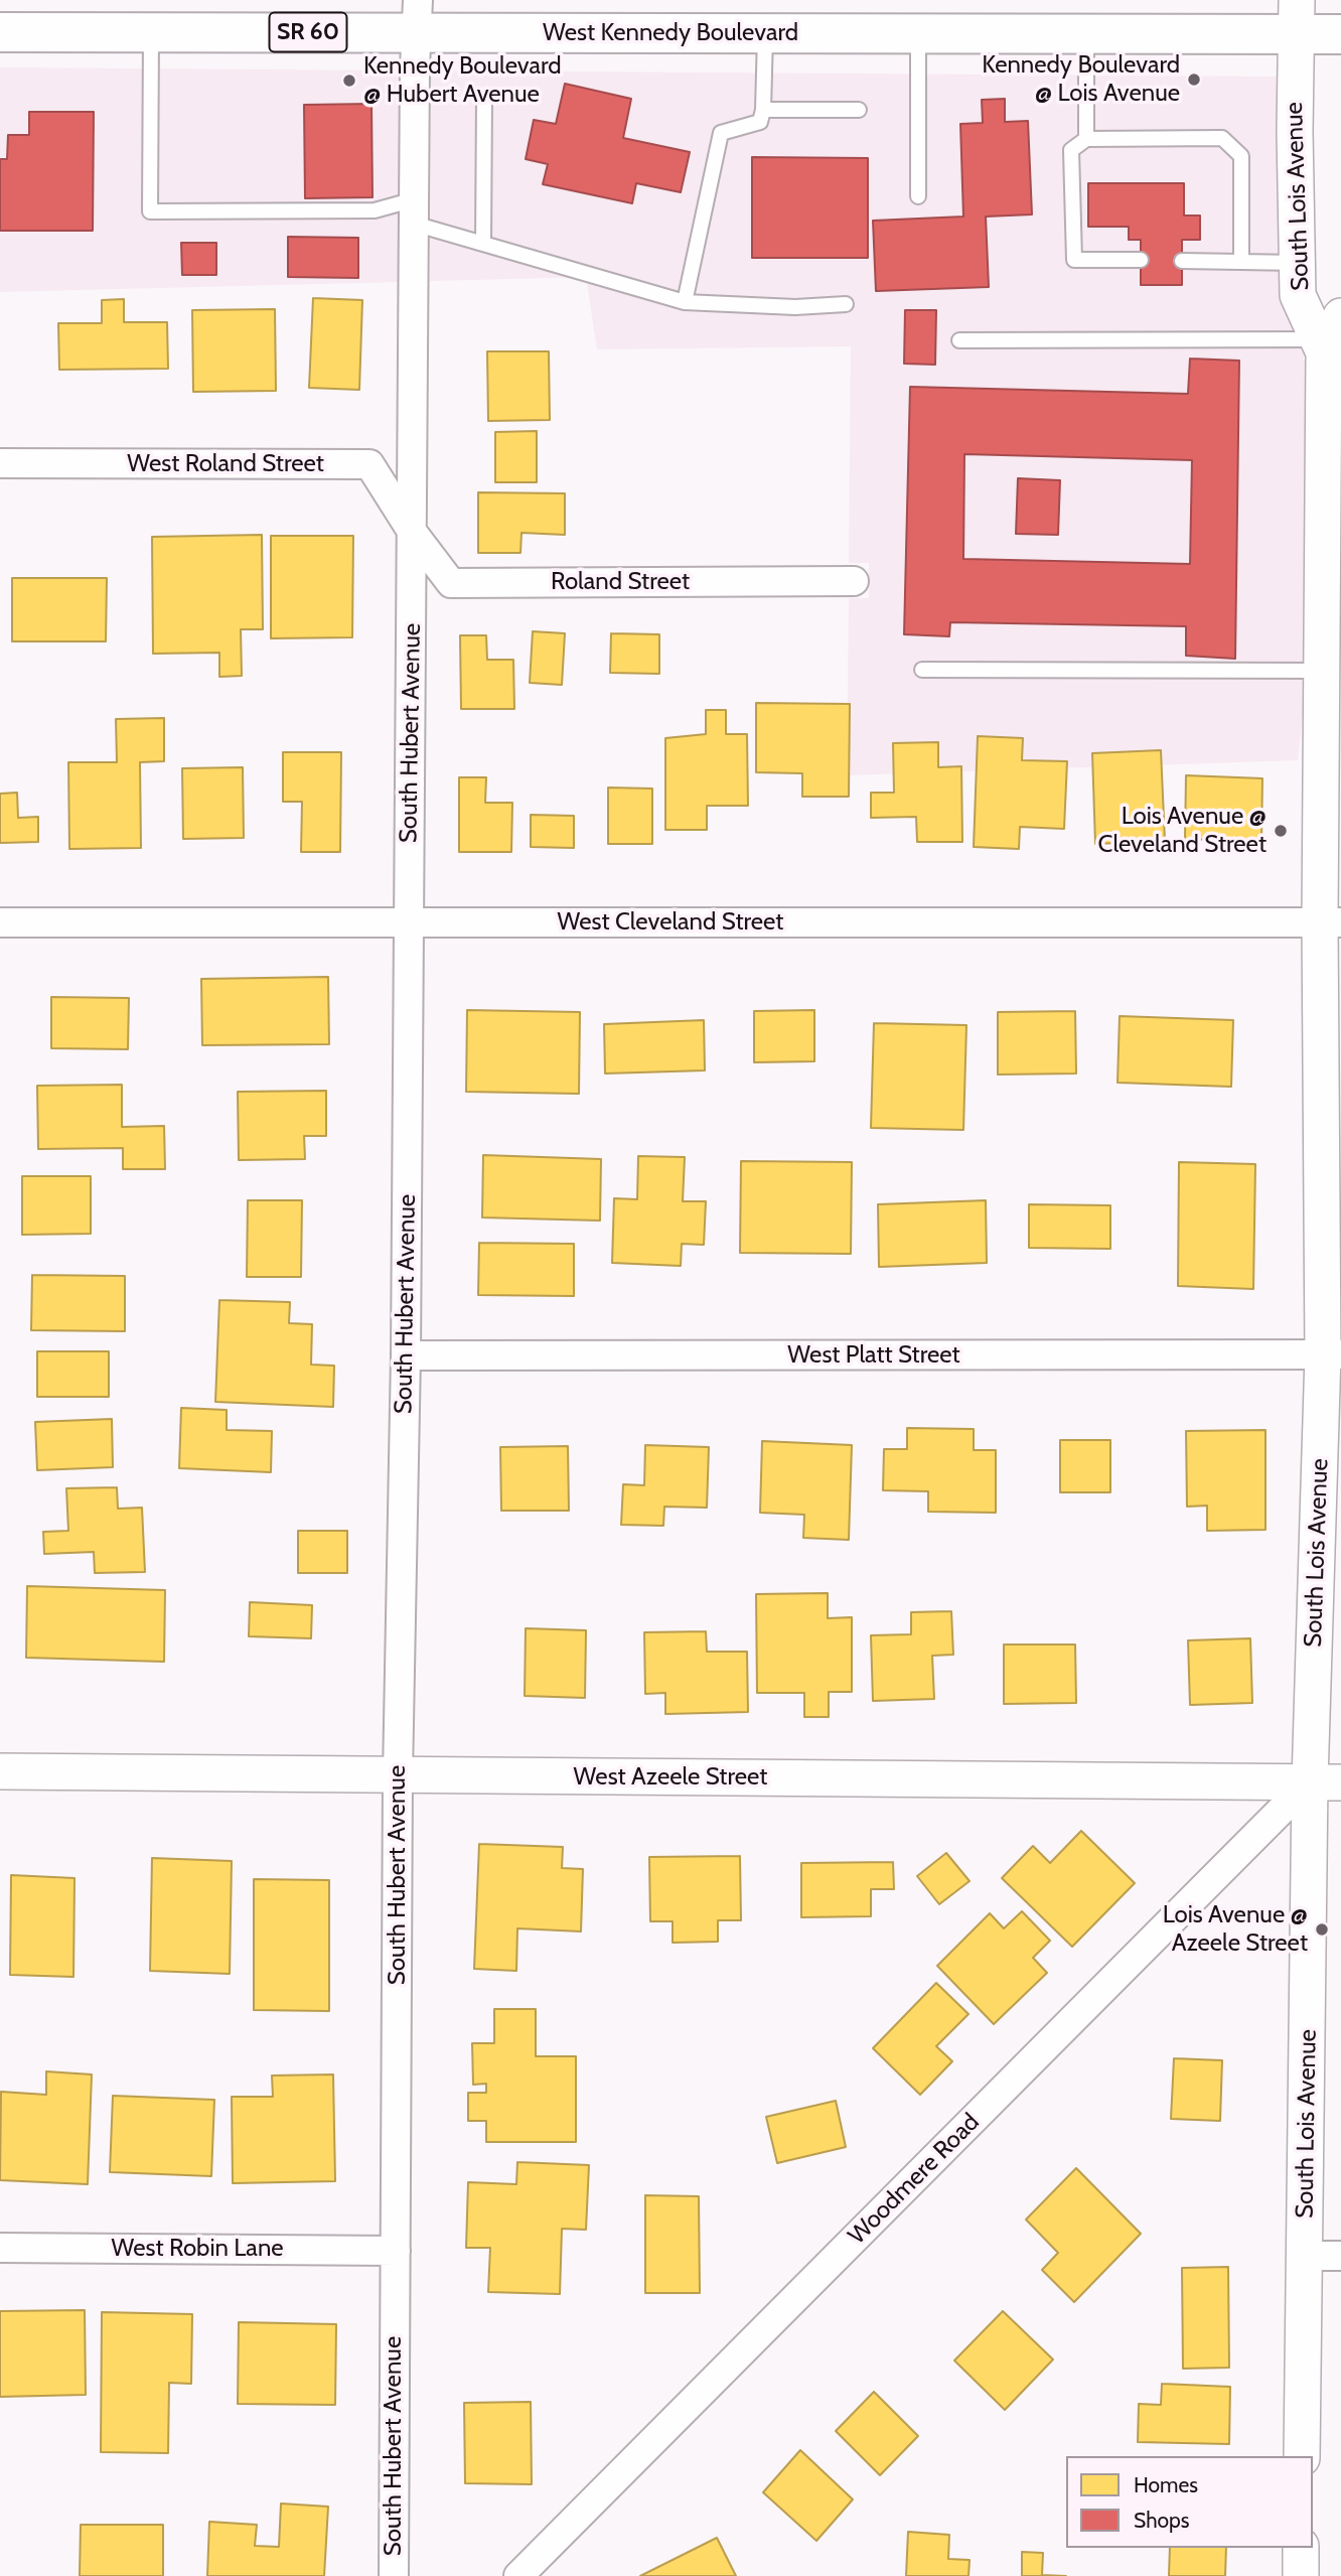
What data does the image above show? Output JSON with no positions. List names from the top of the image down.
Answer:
{
  "streets": {
    "main road": ["SR 60", "West Kennedy Boulevard"],
    "street": [
      "South Lois Avenue",
      "West Roland Street",
      "Roland Street",
      "South Hubert Avenue",
      "West Cleveland Street",
      "West Platt Street",
      "West Azeele Street",
      "Woodmere Road",
      "West Robin Lane"
    ]
  },
  "crossings": [
    ["West Kennedy Boulevard", "South Lois Avenue"],
    ["West Kennedy Boulevard", "South Hubert Avenue"],
    ["South Lois Avenue", "West Cleveland Street"],
    ["South Lois Avenue", "West Platt Street"],
    ["South Lois Avenue", "West Azeele Street"],
    ["South Lois Avenue", "Woodmere Road"],
    ["West Roland Street", "Roland Street"],
    ["West Roland Street", "South Hubert Avenue"],
    ["Roland Street", "South Hubert Avenue"],
    ["South Hubert Avenue", "West Cleveland Street"],
    ["South Hubert Avenue", "West Platt Street"],
    ["South Hubert Avenue", "West Azeele Street"],
    ["South Hubert Avenue", "West Robin Lane"],
    ["West Azeele Street", "Woodmere Road"]
  ],
  "places": [
    "Kennedy Boulevard @ Lois Avenue",
    "Kennedy Boulevard @ Hubert Avenue",
    "Lois Avenue @ Cleveland Street",
    "Lois Avenue @ Azeele Street"
  ],
  "legend": ["Homes", "Shops"]
}
